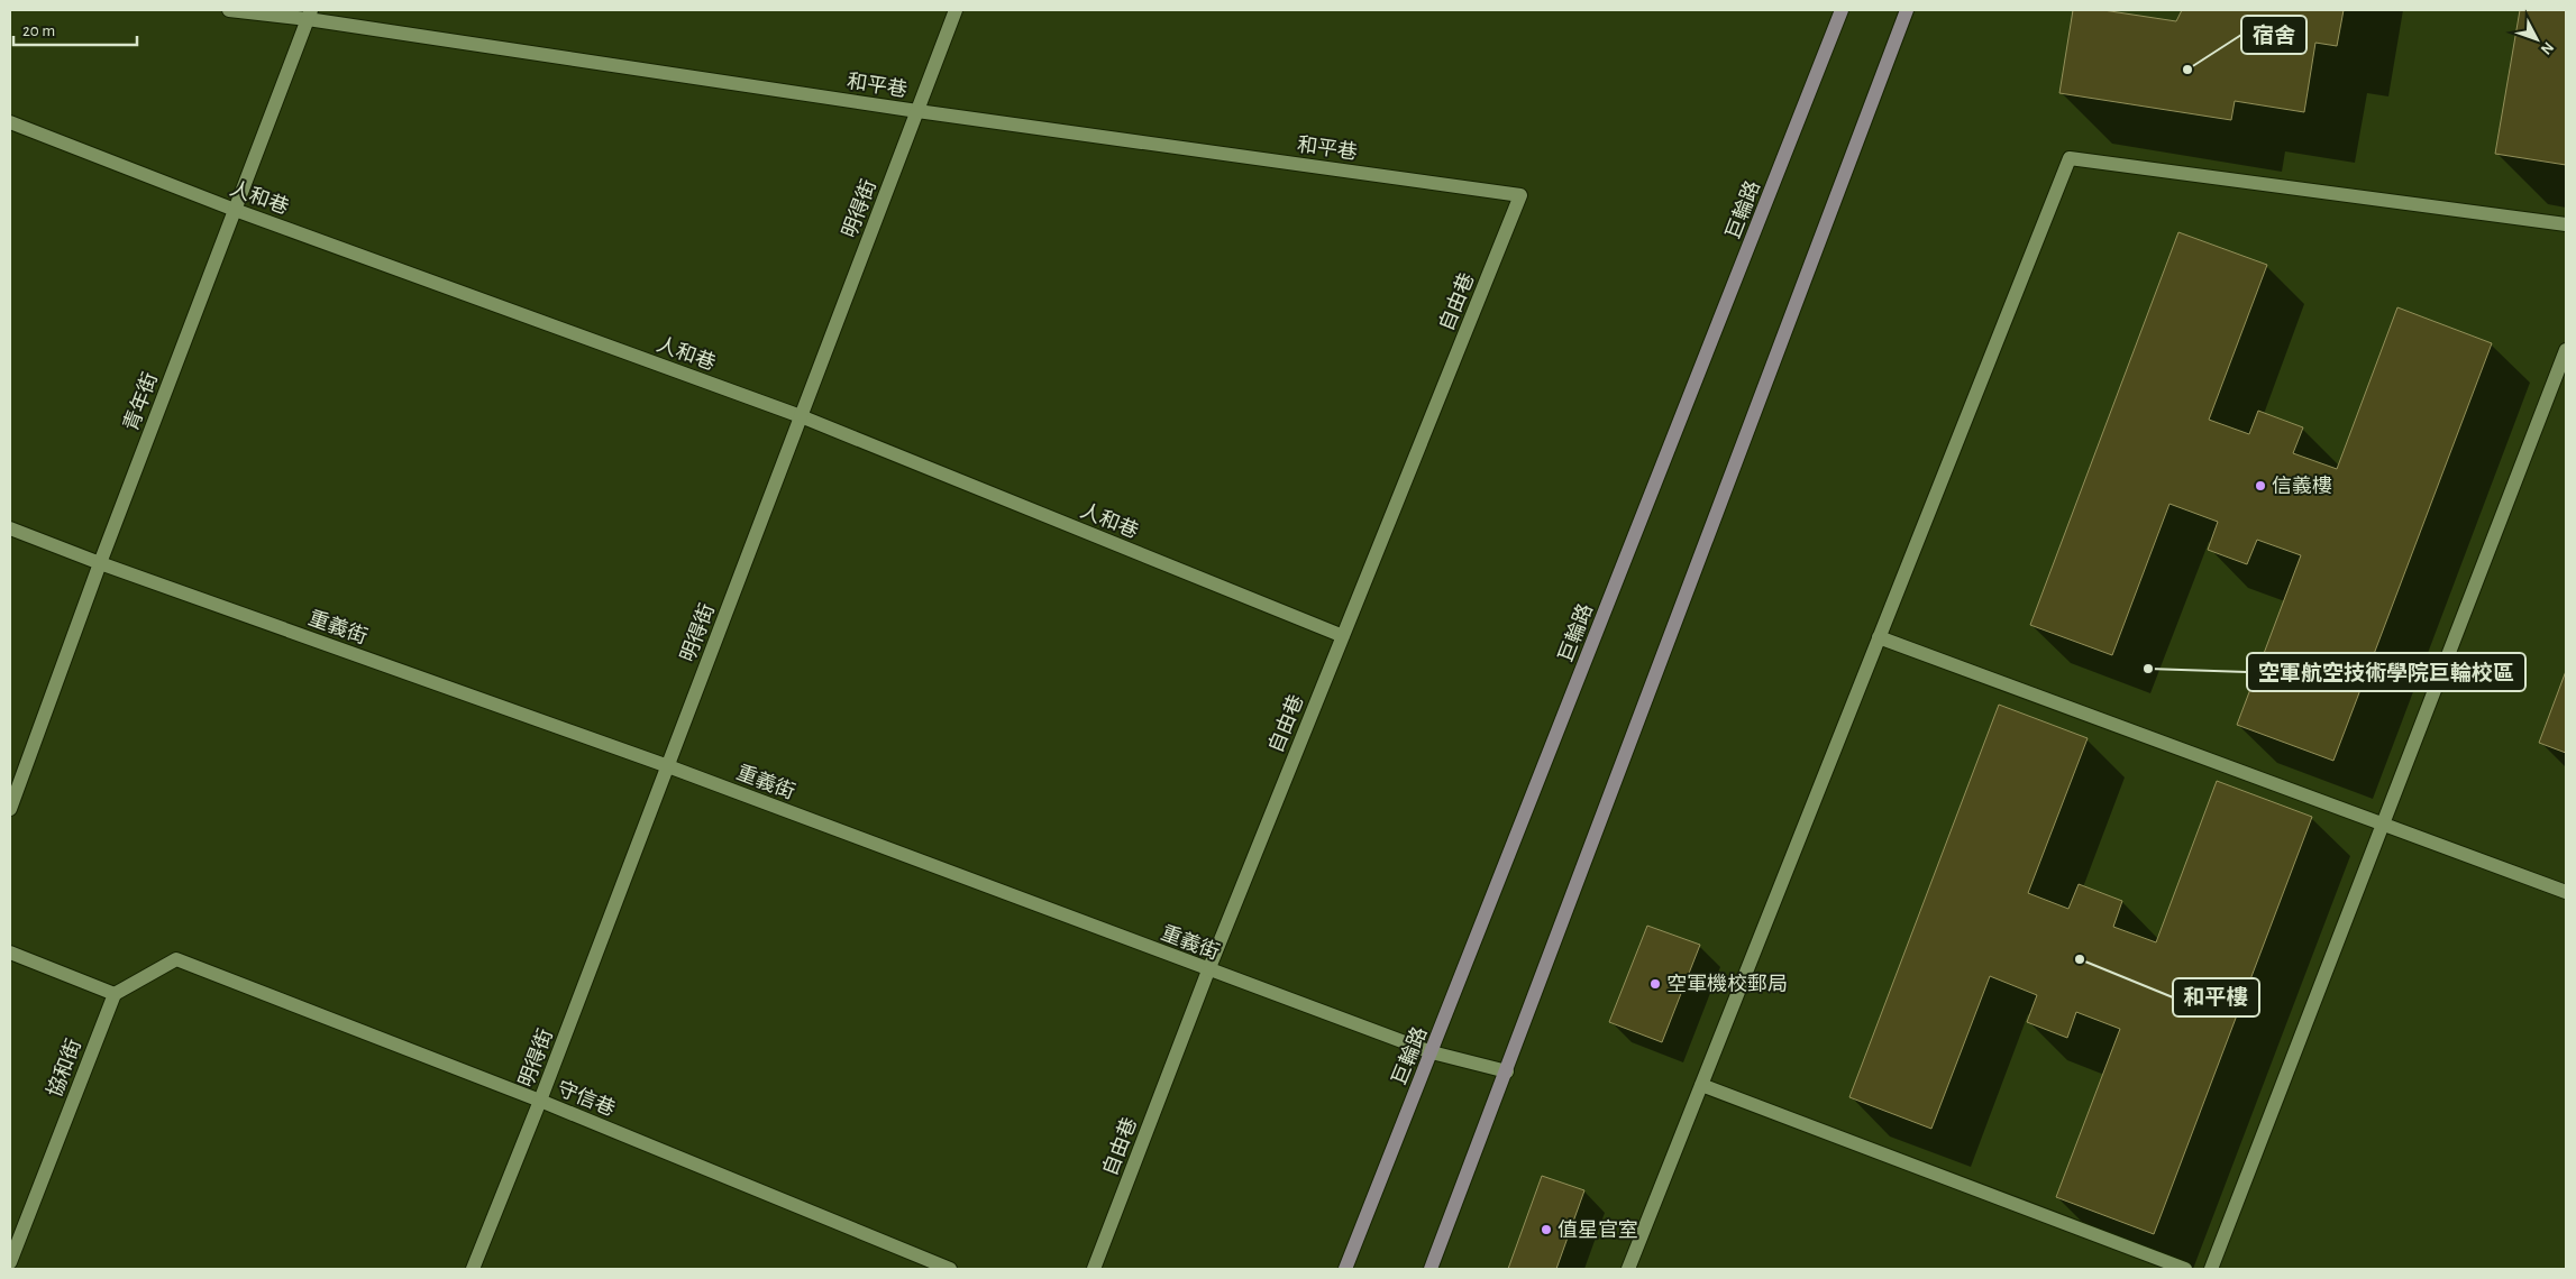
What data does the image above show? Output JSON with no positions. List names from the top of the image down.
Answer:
{
  "streets": {
    "street": [
      "和平巷",
      "人和巷",
      "明得街",
      "巨輪路",
      "自由巷",
      "青年街",
      "重義街",
      "協和街",
      "守信巷"
    ]
  },
  "crossings": [
    ["和平巷", "明得街"],
    ["和平巷", "自由巷"],
    ["和平巷", "青年街"],
    ["人和巷", "明得街"],
    ["人和巷", "自由巷"],
    ["人和巷", "青年街"],
    ["明得街", "重義街"],
    ["明得街", "守信巷"],
    ["巨輪路", "重義街"],
    ["自由巷", "重義街"],
    ["青年街", "重義街"],
    ["協和街", "守信巷"]
  ],
  "places": [
    "宿舍",
    "信義樓",
    "空軍航空技術學院巨輪校區",
    "和平樓",
    "空軍機校郵局",
    "值星官室"
  ],
  "scale_bar": "20 m",
  "north": "bottom right"
}
